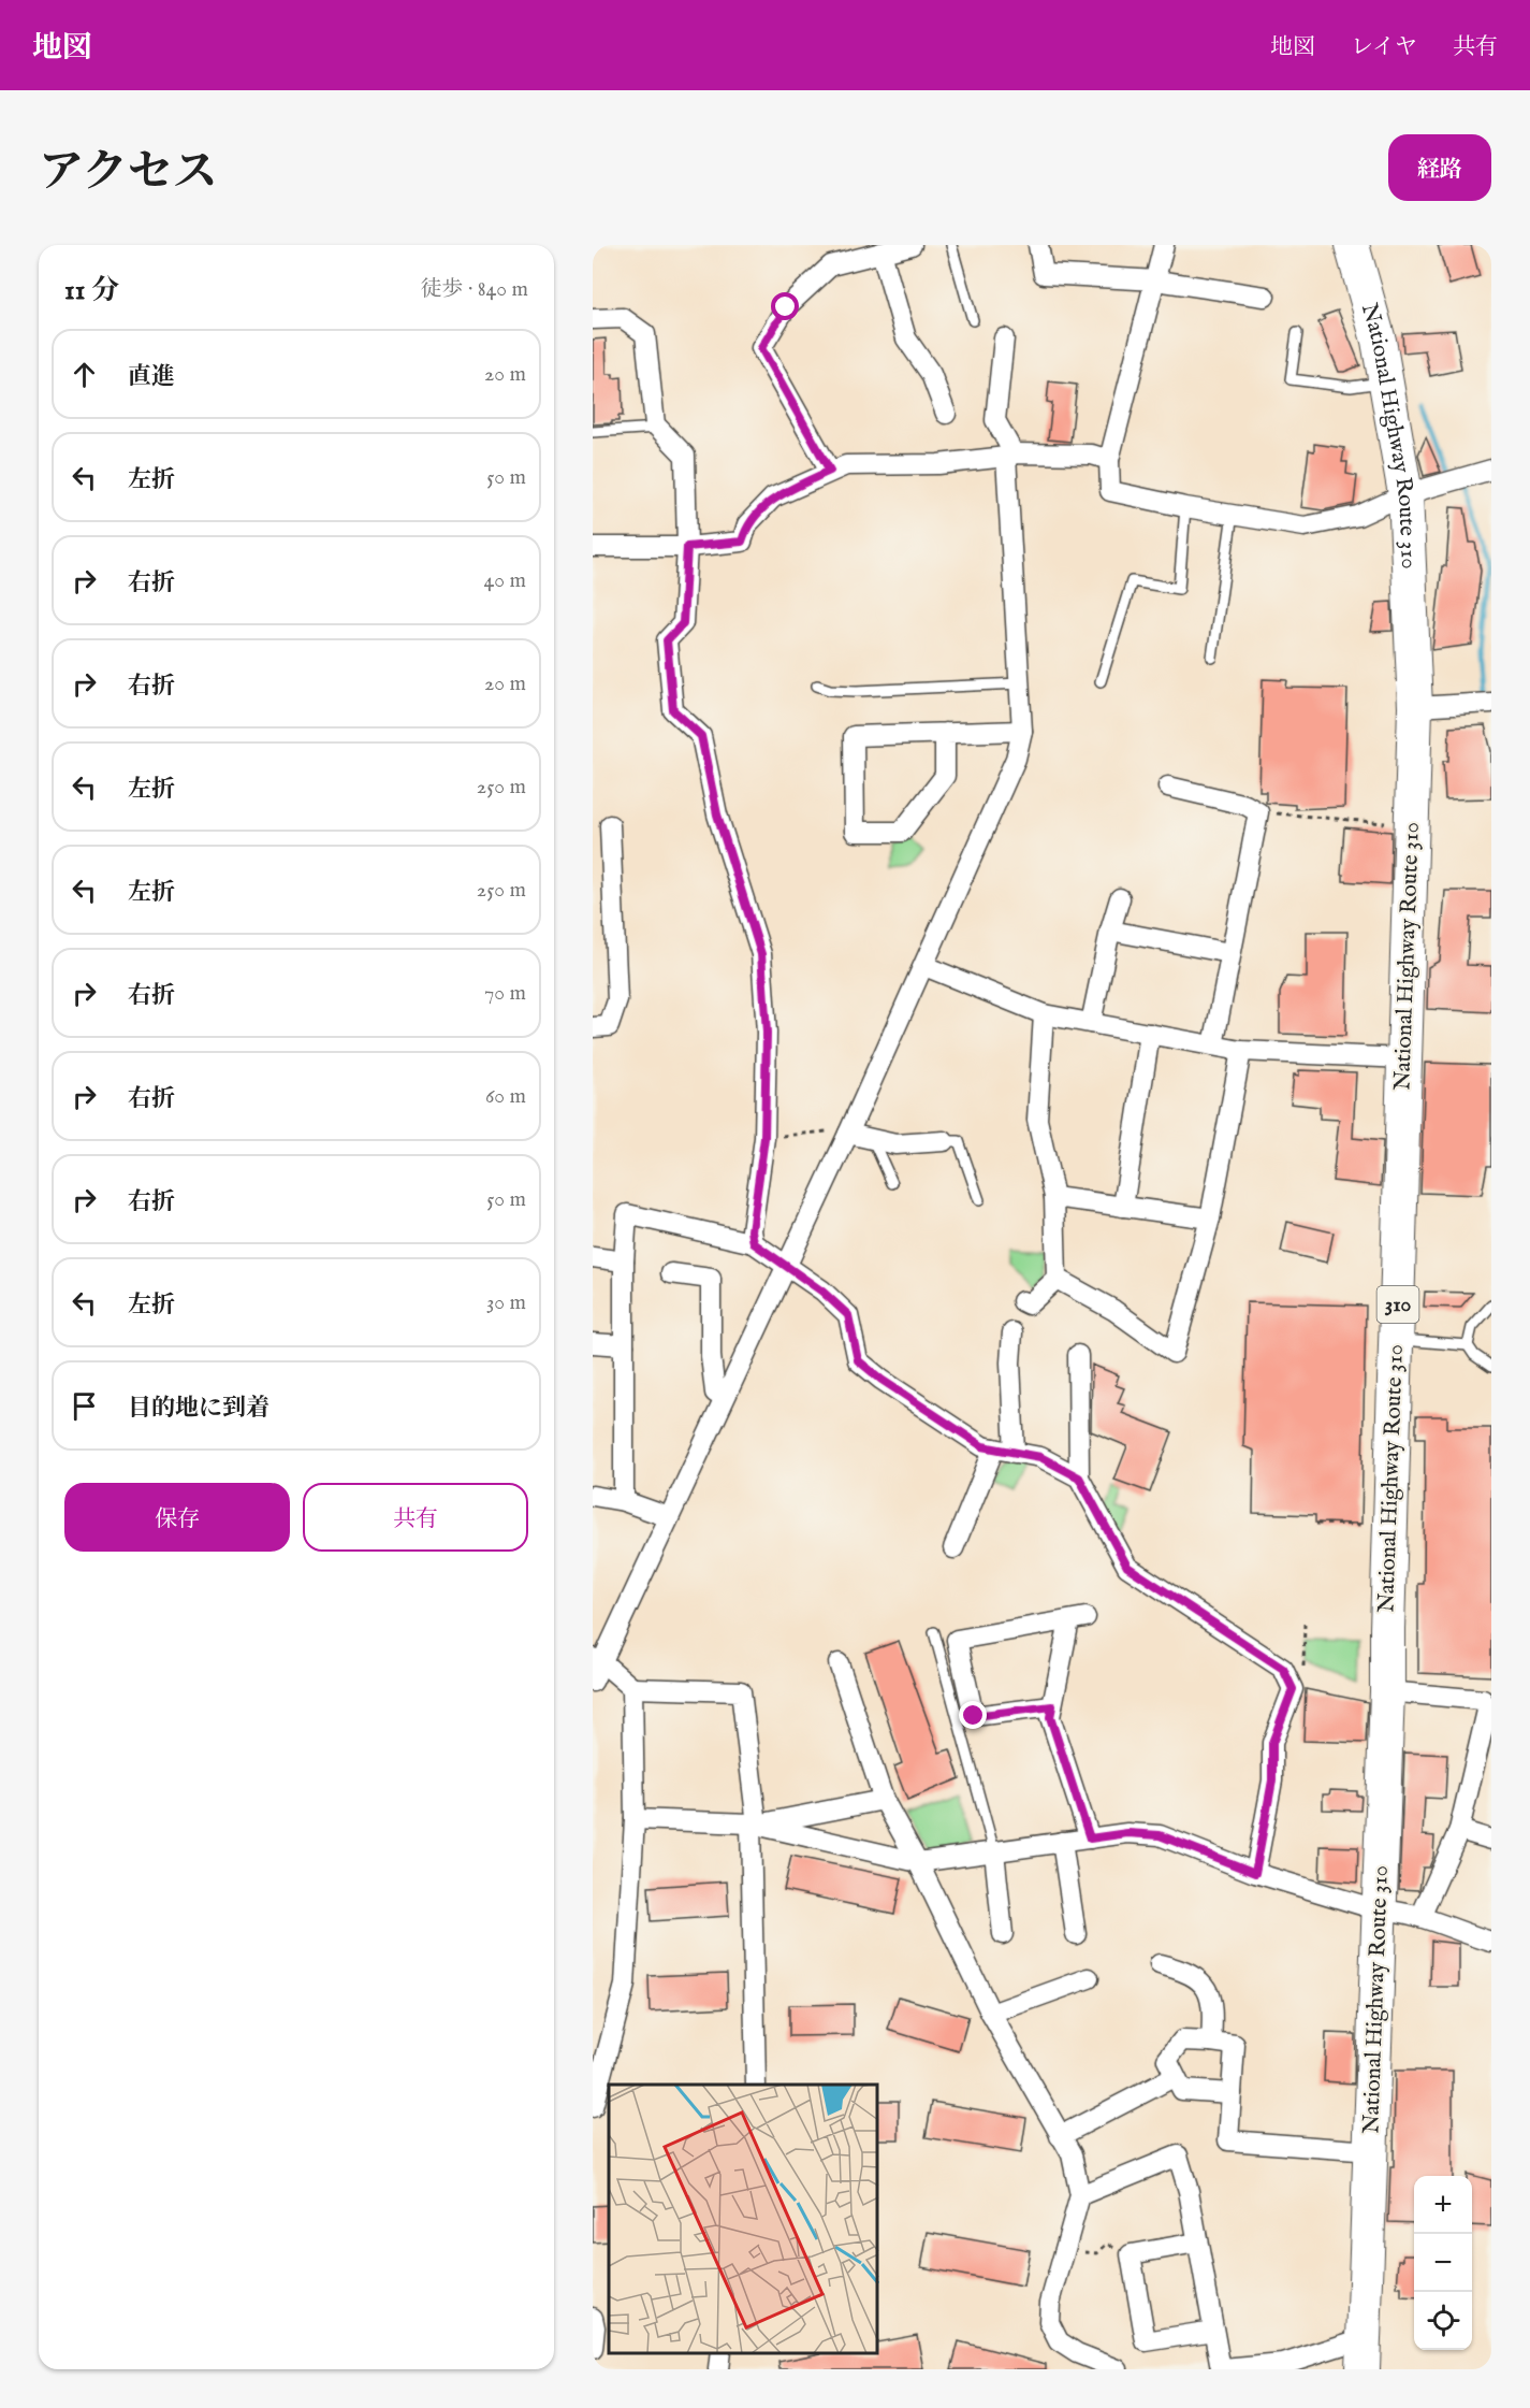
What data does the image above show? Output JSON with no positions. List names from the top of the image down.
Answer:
{
  "streets": {
    "highway": ["National Highway Route 310", "310"]
  },
  "page": {
    "header": "地図",
    "nav": ["地図", "レイヤ", "共有"],
    "title": "アクセス",
    "buttons": [
      "経路",
      ["保存", "共有"]
    ],
    "heading": ["11 分", "徒歩 · 840 m"],
    "list": [
      ["直進", "20 m"],
      ["左折", "50 m"],
      ["右折", "40 m"],
      ["右折", "20 m"],
      ["左折", "250 m"],
      ["左折", "250 m"],
      ["右折", "70 m"],
      ["右折", "60 m"],
      ["右折", "50 m"],
      ["左折", "30 m"],
      "目的地に到着"
    ],
    "map_buttons": ["+", "−"]
  }
}
